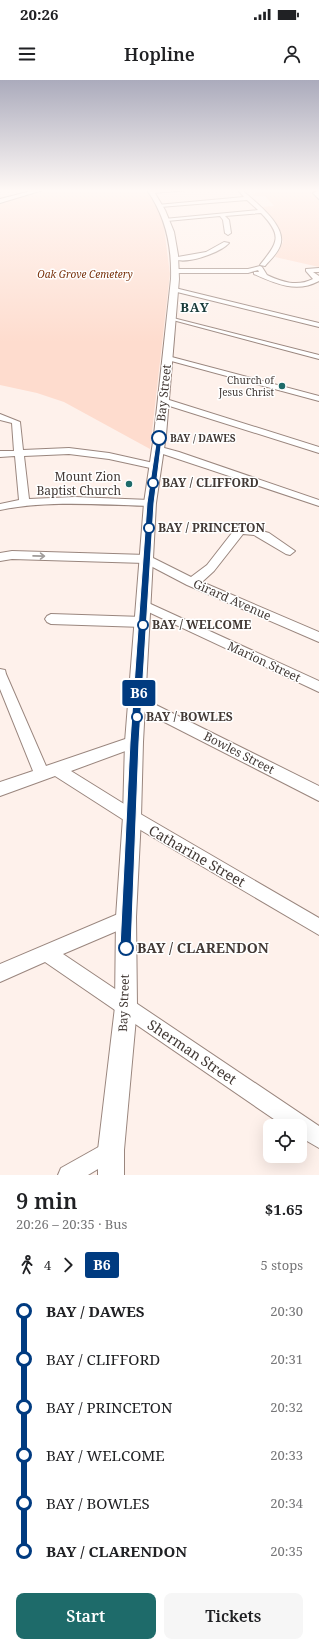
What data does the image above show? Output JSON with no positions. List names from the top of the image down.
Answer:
{
  "streets": {
    "main road": ["Bay Street"],
    "street": [
      "Girard Avenue",
      "Marion Street",
      "Bowles Street",
      "Catharine Street",
      "Sherman Street"
    ]
  },
  "crossings": [
    ["Bay Street", "Girard Avenue"],
    ["Bay Street", "Marion Street"],
    ["Bay Street", "Bowles Street"],
    ["Bay Street", "Catharine Street"],
    ["Bay Street", "Sherman Street"]
  ],
  "districts": ["BAY"],
  "parks": ["Oak Grove Cemetery"],
  "places": [
    "Church of Jesus Christ",
    "BAY / DAWES",
    "BAY / CLIFFORD",
    "Mount Zion Baptist Church",
    "BAY / PRINCETON",
    "BAY / WELCOME",
    "BAY / BOWLES",
    "BAY / CLARENDON"
  ],
  "lines": ["bus line B6"],
  "page": {
    "status": "20:26",
    "header": "Hopline",
    "on_map": "B6",
    "heading": ["9 min", "20:26 – 20:35 · Bus", "$1.65"],
    "legs": ["4", "B6", "5 stops"],
    "list": [
      {
        "name": "BAY / DAWES",
        "value": "20:30"
      },
      {
        "name": "BAY / CLIFFORD",
        "value": "20:31"
      },
      {
        "name": "BAY / PRINCETON",
        "value": "20:32"
      },
      {
        "name": "BAY / WELCOME",
        "value": "20:33"
      },
      {
        "name": "BAY / BOWLES",
        "value": "20:34"
      },
      {
        "name": "BAY / CLARENDON",
        "value": "20:35"
      }
    ],
    "buttons": ["Start", "Tickets"]
  }
}
